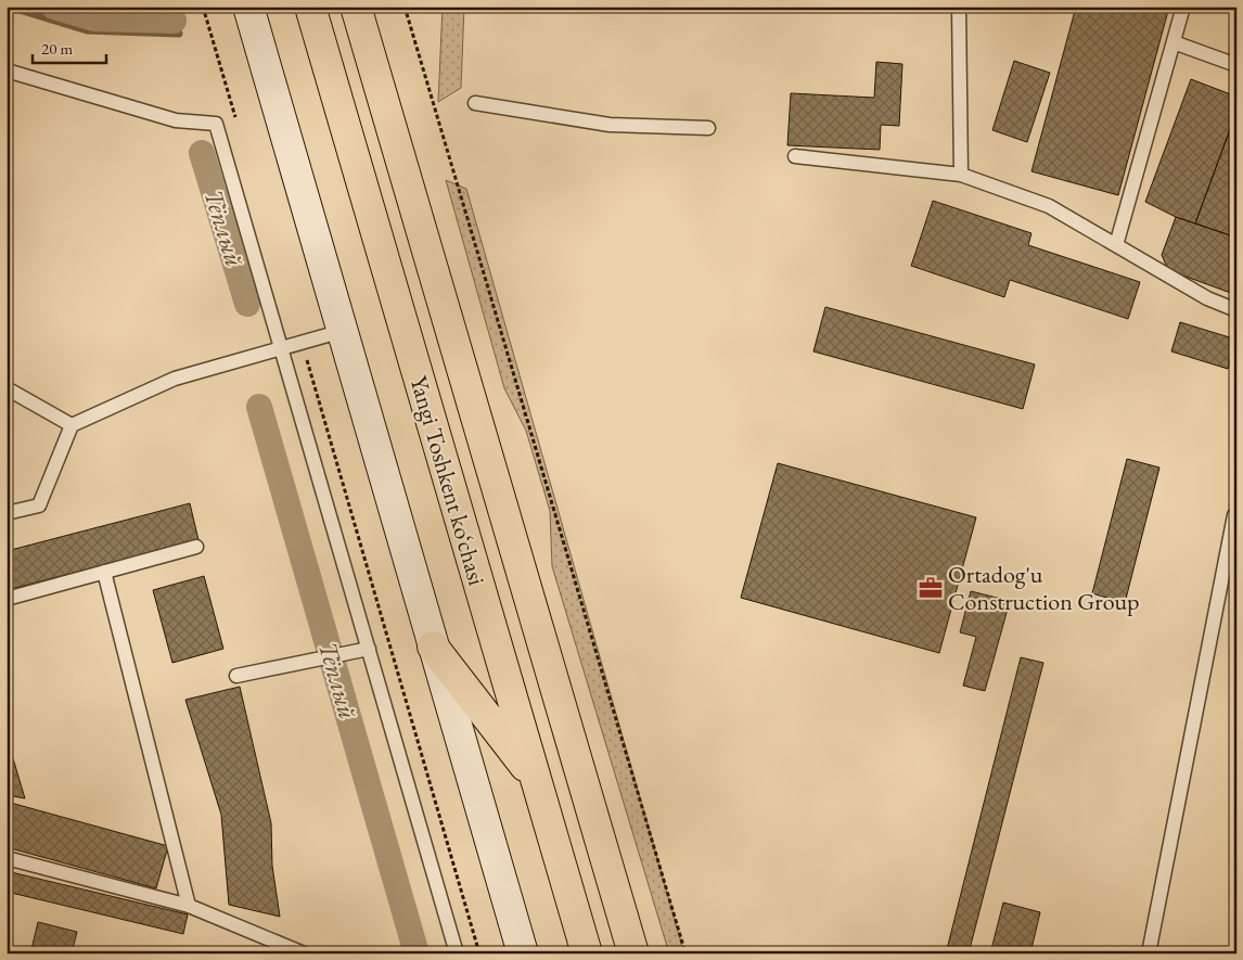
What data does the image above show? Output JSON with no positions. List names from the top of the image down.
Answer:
{
  "streets": {
    "highway": ["Yangi Toshkent ko‘chasi"]
  },
  "water": ["Тёплый"],
  "places": {
    "office": ["Ortadog'u Construction Group"]
  },
  "scale_bar": "20 m"
}
